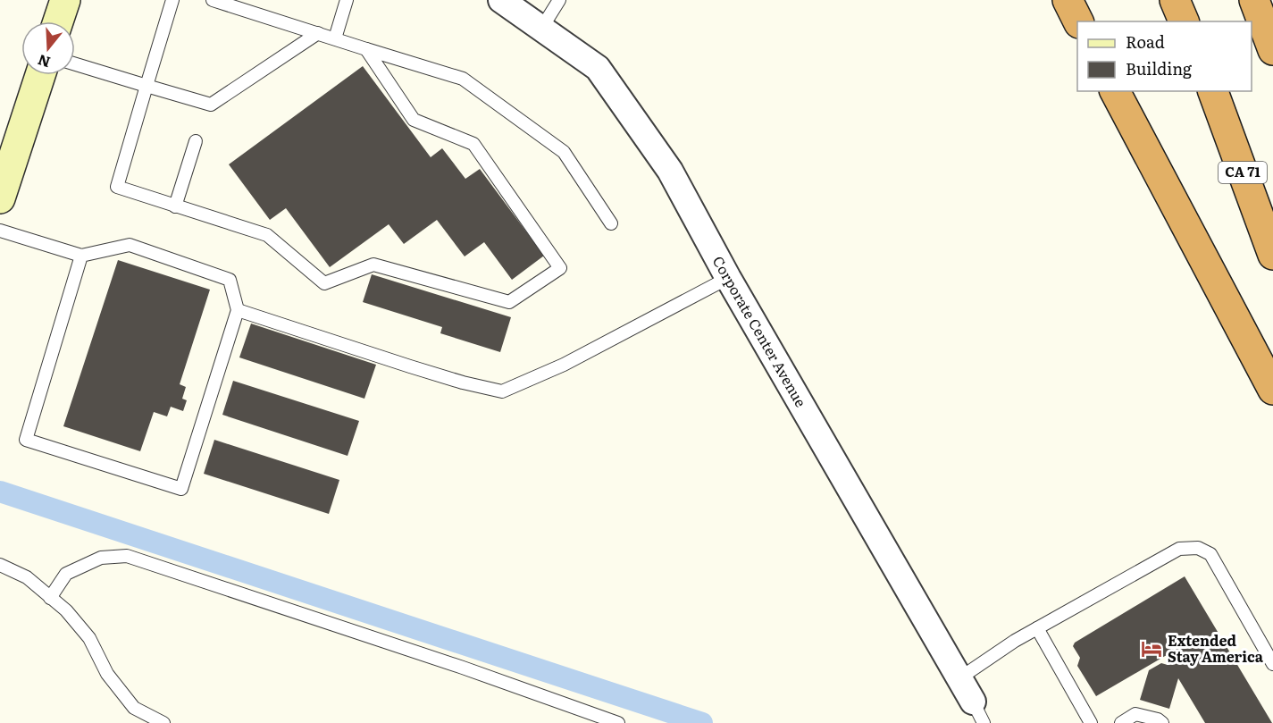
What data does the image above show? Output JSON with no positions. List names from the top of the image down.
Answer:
{
  "streets": {
    "highway": ["CA 71"],
    "street": ["Corporate Center Avenue"]
  },
  "places": {
    "hotel": ["Extended Stay America"]
  },
  "legend": ["Road", "Building"],
  "north": "bottom"
}
